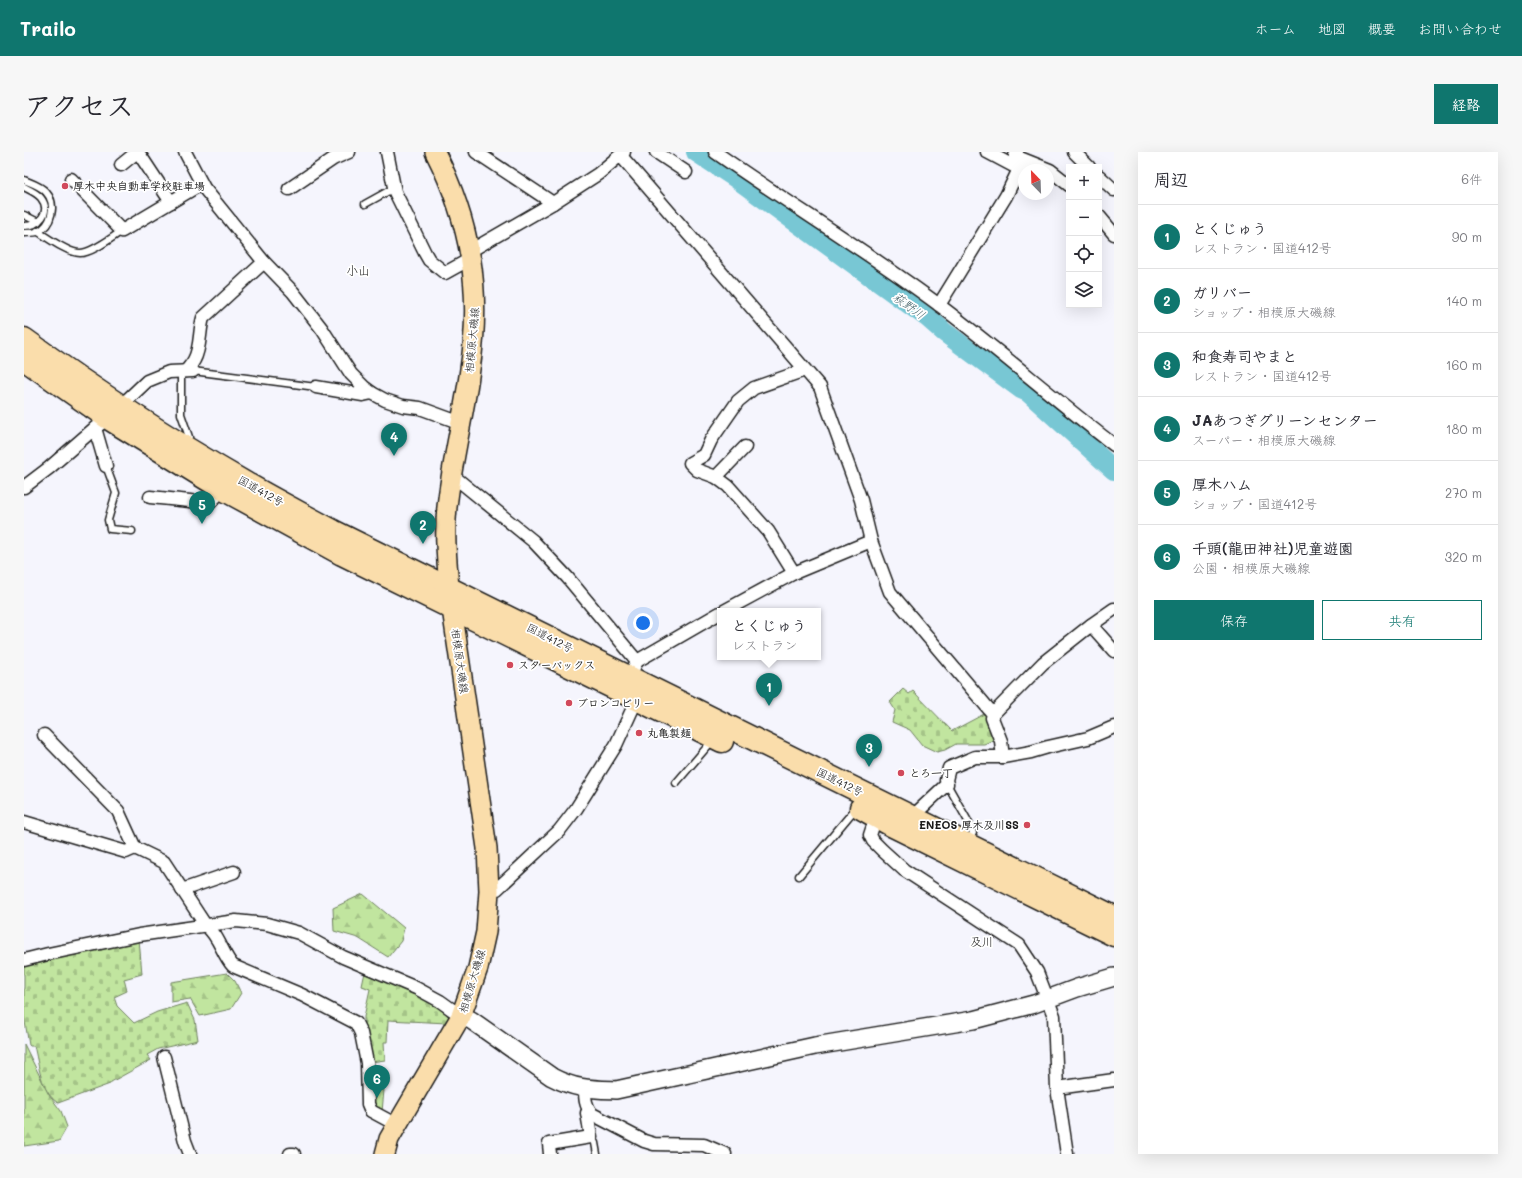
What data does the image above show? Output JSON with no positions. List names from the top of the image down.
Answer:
{
  "streets": {
    "highway": ["国道412号"],
    "main road": ["相模原大磯線"]
  },
  "crossings": [
    ["相模原大磯線", "国道412号"]
  ],
  "districts": ["小山", "及川"],
  "water": ["萩野川"],
  "places": [
    "厚木中央自動車学校駐車場",
    "スターバックス",
    "ブロンコビリー",
    "丸亀製麺",
    "とろ一丁",
    "ENEOS 厚木及川SS"
  ],
  "north": "top left",
  "page": {
    "header": "Trailo",
    "nav": [
      "ホーム",
      "地図",
      "概要",
      "お問い合わせ"
    ],
    "title": "アクセス",
    "buttons": [
      "経路",
      ["保存", "共有"]
    ],
    "heading": ["周辺", "6件"],
    "map_buttons": ["+", "−"],
    "list": [
      {
        "mark": "1",
        "name": "とくじゅう",
        "note": "レストラン · 国道412号",
        "value": "90 m"
      },
      {
        "mark": "2",
        "name": "ガリバー",
        "note": "ショップ · 相模原大磯線",
        "value": "140 m"
      },
      {
        "mark": "3",
        "name": "和食寿司やまと",
        "note": "レストラン · 国道412号",
        "value": "160 m"
      },
      {
        "mark": "4",
        "name": "JAあつぎグリーンセンター",
        "note": "スーパー · 相模原大磯線",
        "value": "180 m"
      },
      {
        "mark": "5",
        "name": "厚木ハム",
        "note": "ショップ · 国道412号",
        "value": "270 m"
      },
      {
        "mark": "6",
        "name": "千頭(龍田神社)児童遊園",
        "note": "公園 · 相模原大磯線",
        "value": "320 m"
      }
    ],
    "pins": [
      "4",
      "5",
      "2",
      "1",
      "3",
      "6"
    ],
    "popup": ["とくじゅう", "レストラン"]
  }
}
